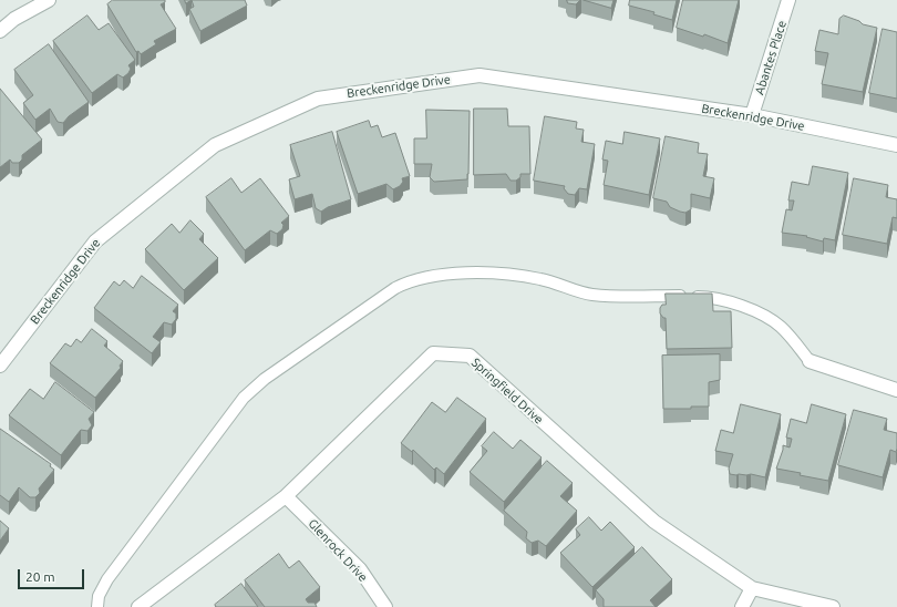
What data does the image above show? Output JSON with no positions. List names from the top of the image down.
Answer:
{
  "streets": {
    "street": [
      "Abantes Place",
      "Breckenridge Drive",
      "Springfield Drive",
      "Glenrock Drive"
    ]
  },
  "crossings": [
    ["Abantes Place", "Breckenridge Drive"],
    ["Springfield Drive", "Glenrock Drive"]
  ],
  "scale_bar": "20 m"
}
